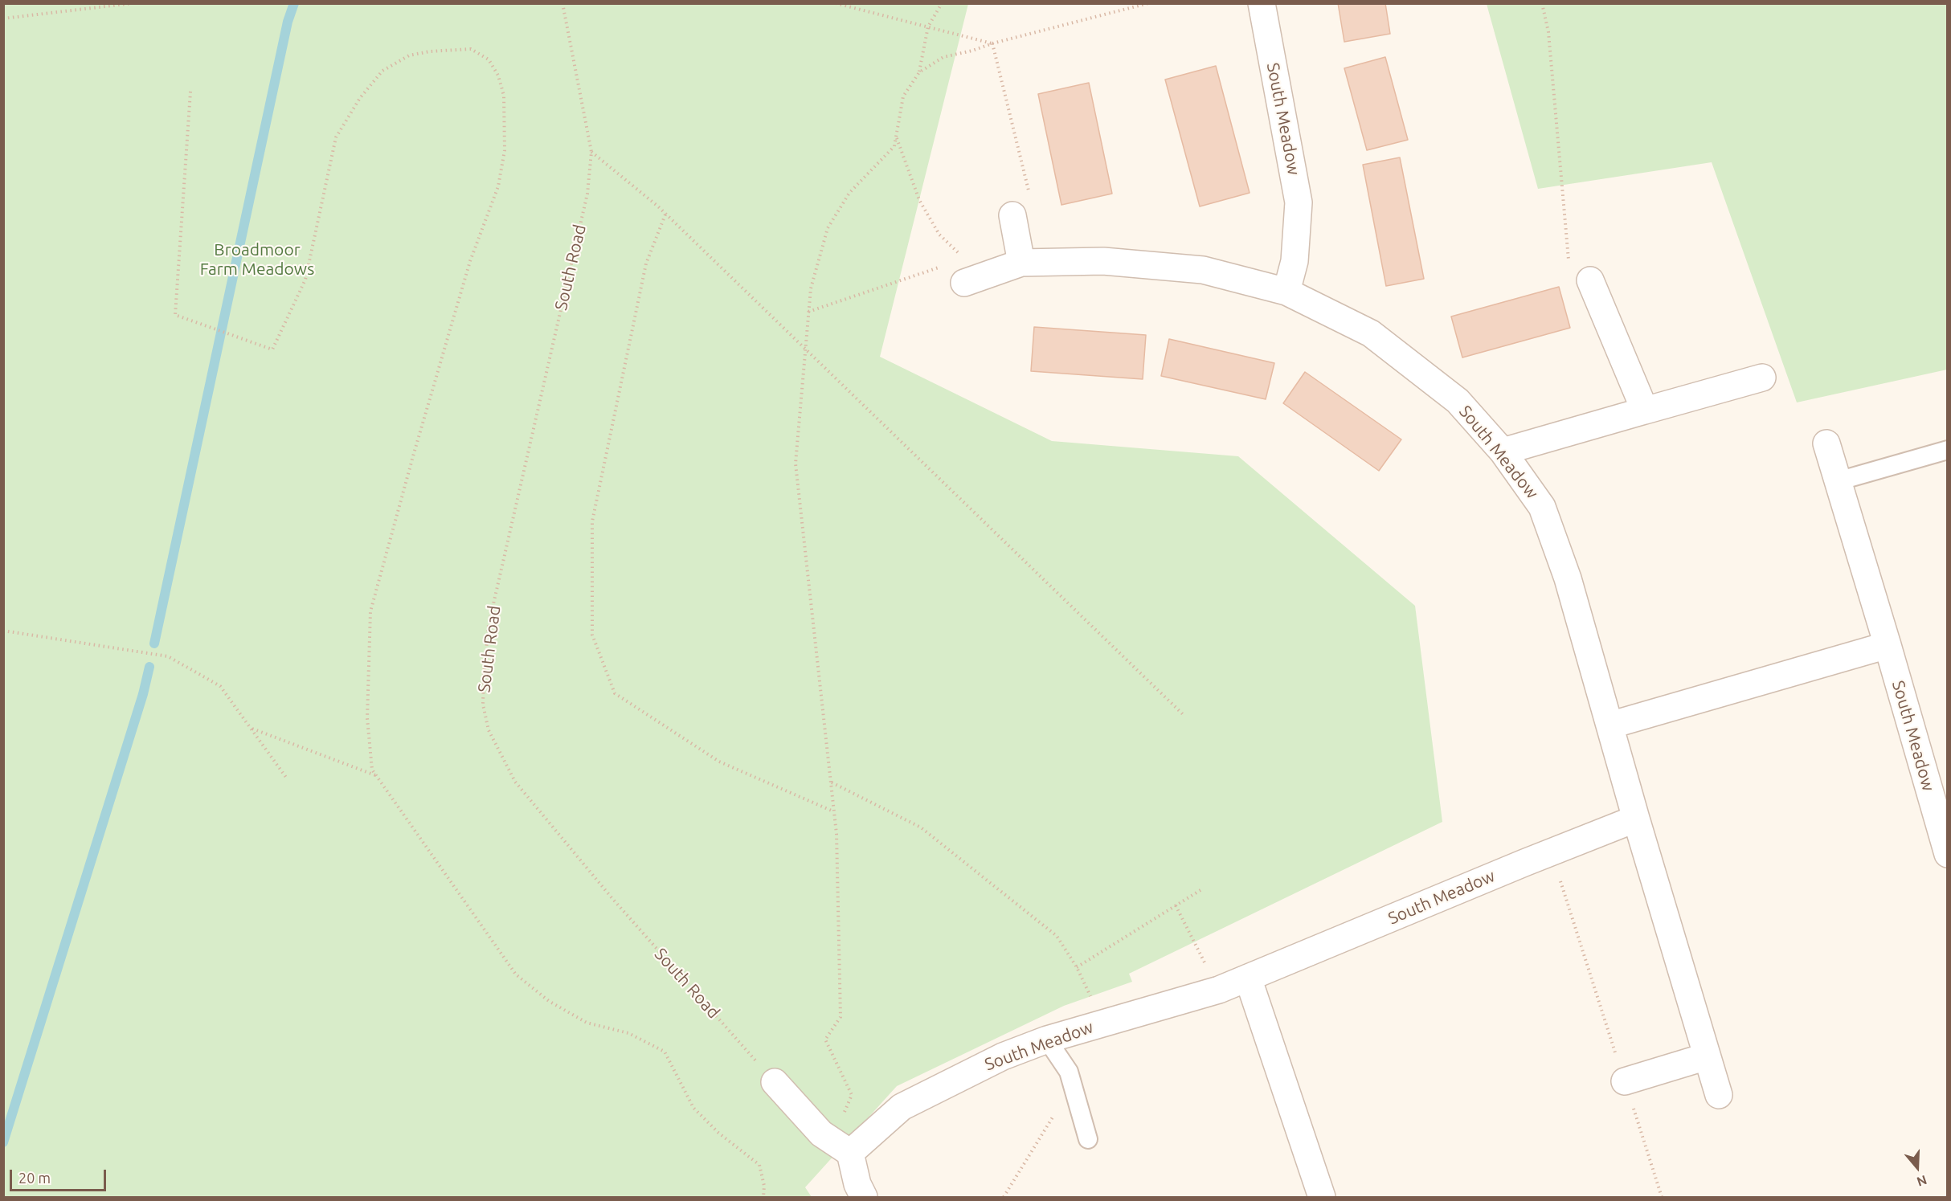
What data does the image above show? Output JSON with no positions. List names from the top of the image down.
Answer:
{
  "streets": {
    "street": ["South Meadow"],
    "path": ["South Road"]
  },
  "parks": ["Broadmoor Farm Meadows"],
  "scale_bar": "20 m",
  "north": "bottom"
}
